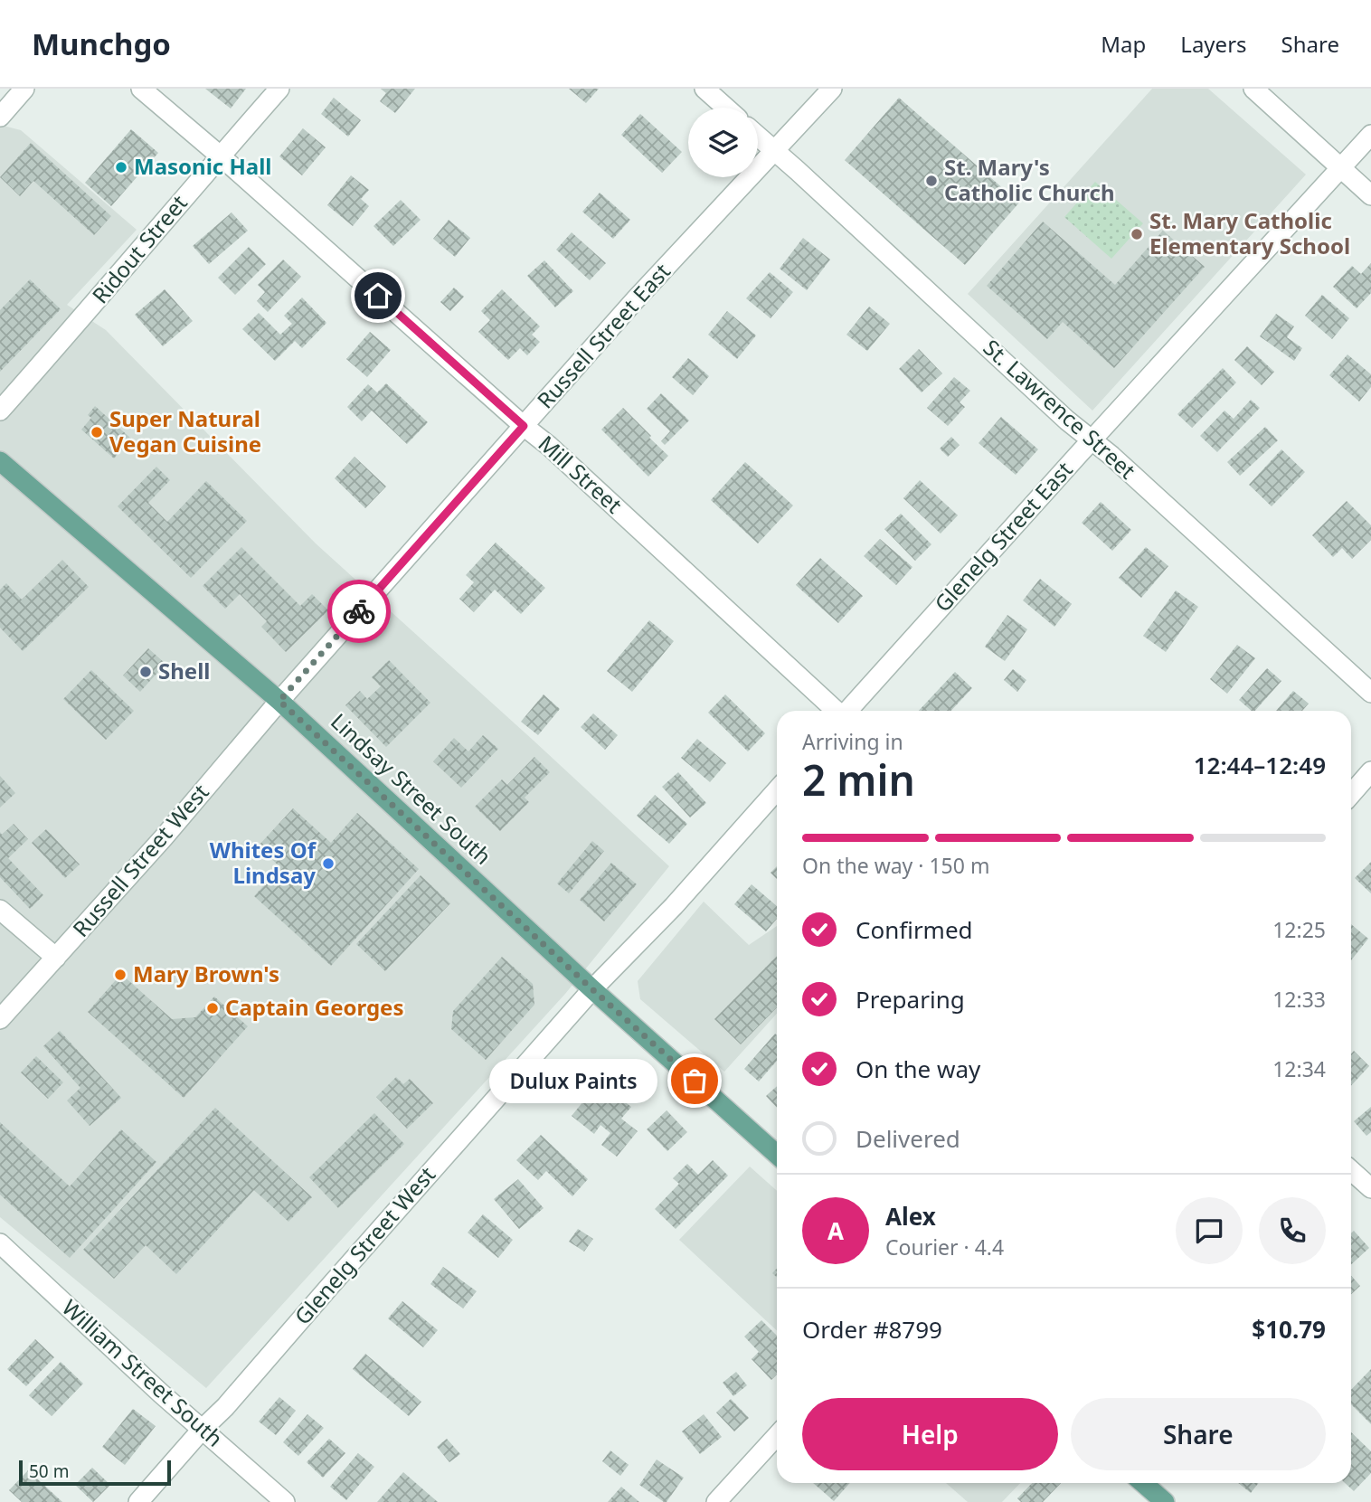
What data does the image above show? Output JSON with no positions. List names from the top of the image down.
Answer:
{
  "streets": {
    "main road": ["Lindsay Street South"],
    "street": [
      "Ridout Street",
      "Russell Street East",
      "St. Lawrence Street",
      "Mill Street",
      "Glenelg Street East",
      "Russell Street West",
      "Glenelg Street West",
      "William Street South"
    ]
  },
  "crossings": [
    ["Ridout Street", "Mill Street"],
    ["Russell Street East", "St. Lawrence Street"],
    ["Russell Street East", "Mill Street"],
    ["Russell Street East", "Lindsay Street South"],
    ["Russell Street East", "Russell Street West"],
    ["St. Lawrence Street", "Glenelg Street East"],
    ["Lindsay Street South", "Russell Street West"],
    ["Lindsay Street South", "Glenelg Street West"],
    ["Glenelg Street West", "William Street South"]
  ],
  "places": [
    "Masonic Hall",
    "St. Mary's Catholic Church",
    "St. Mary Catholic Elementary School",
    "Super Natural Vegan Cuisine",
    "Shell",
    "Whites Of Lindsay",
    "Mary Brown's",
    "Captain Georges",
    "Dulux Paints"
  ],
  "scale_bar": "50 m",
  "page": {
    "header": "Munchgo",
    "nav": ["Map", "Layers", "Share"],
    "heading": ["2 min", "Arriving in", "12:44–12:49"],
    "panel": [
      "Alex",
      "Courier · 4.4",
      "Order #8799",
      "$10.79"
    ],
    "bar": "On the way · 150 m",
    "list": [
      ["Confirmed", "12:25"],
      ["Preparing", "12:33"],
      ["On the way", "12:34"],
      "Delivered"
    ],
    "bubble": "Dulux Paints",
    "round": "A",
    "buttons": ["Help", "Share"],
    "scale": "50 m"
  }
}
